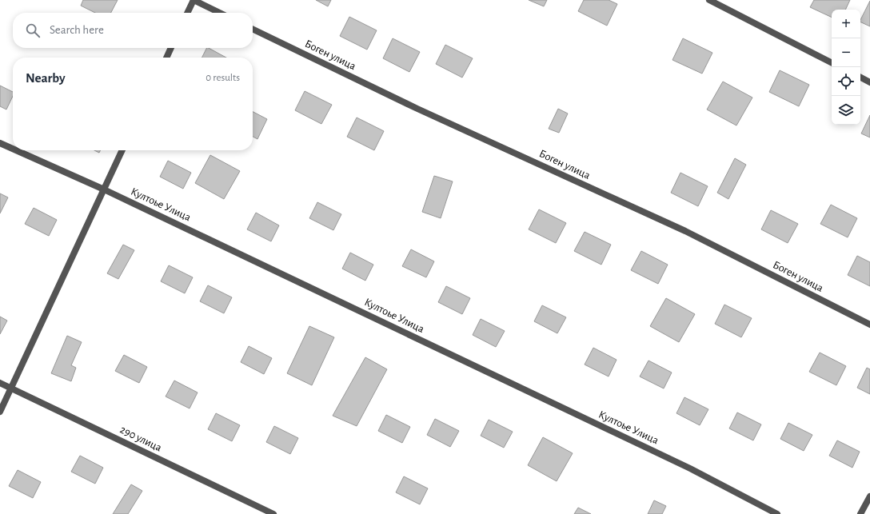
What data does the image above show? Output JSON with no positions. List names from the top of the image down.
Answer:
{
  "streets": {
    "street": ["Боген улица", "Култоье Улица", "290 улица"]
  },
  "page": {
    "map_buttons": ["+", "−"],
    "search": "Search here",
    "heading": ["Nearby", "0 results"]
  }
}
